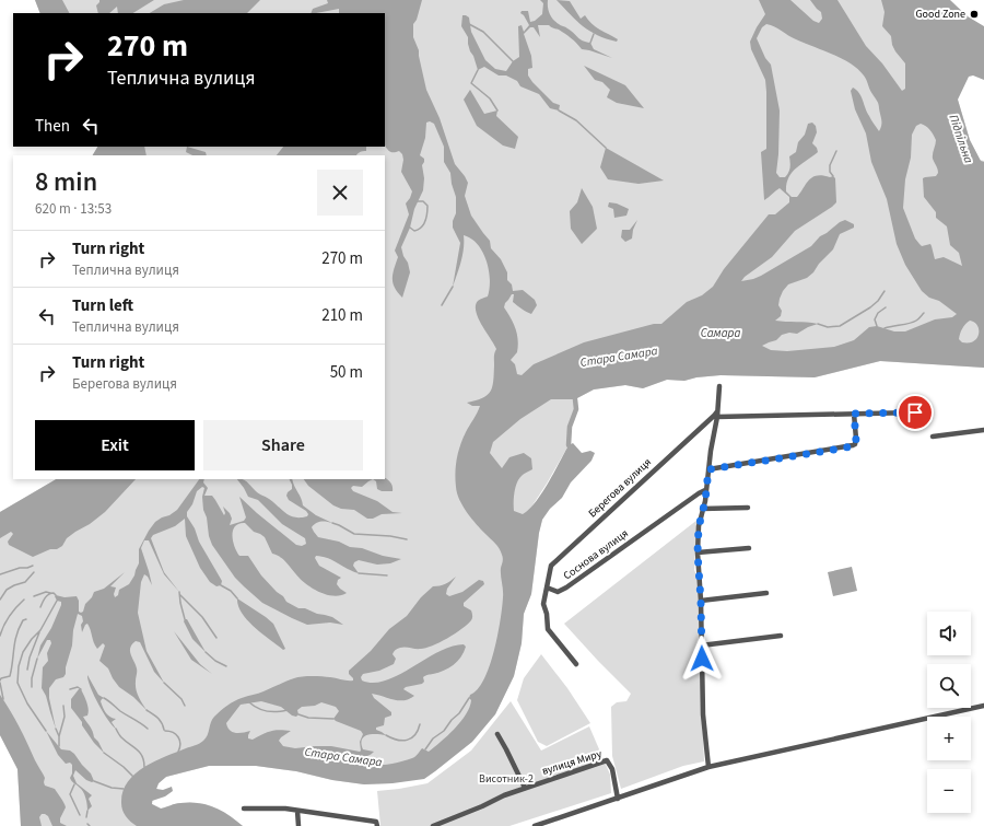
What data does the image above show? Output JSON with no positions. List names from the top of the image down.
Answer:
{
  "streets": {
    "street": ["Берегова вулиця", "Соснова вулиця", "вулиця Миру"]
  },
  "crossings": [
    ["Берегова вулиця", "Соснова вулиця"]
  ],
  "water": ["Підпільна", "Самара", "Стара Самара"],
  "parks": ["Висотник-2"],
  "places": ["Good Zone"],
  "page": {
    "turn": ["270 m", "Теплична вулиця"],
    "then": "Then",
    "heading": ["8 min", "620 m · 13:53"],
    "list": [
      {
        "name": "Turn right",
        "note": "Теплична вулиця",
        "value": "270 m"
      },
      {
        "name": "Turn left",
        "note": "Теплична вулиця",
        "value": "210 m"
      },
      {
        "name": "Turn right",
        "note": "Берегова вулиця",
        "value": "50 m"
      }
    ],
    "buttons": ["Exit", "Share"],
    "map_buttons": ["+", "−"]
  }
}
